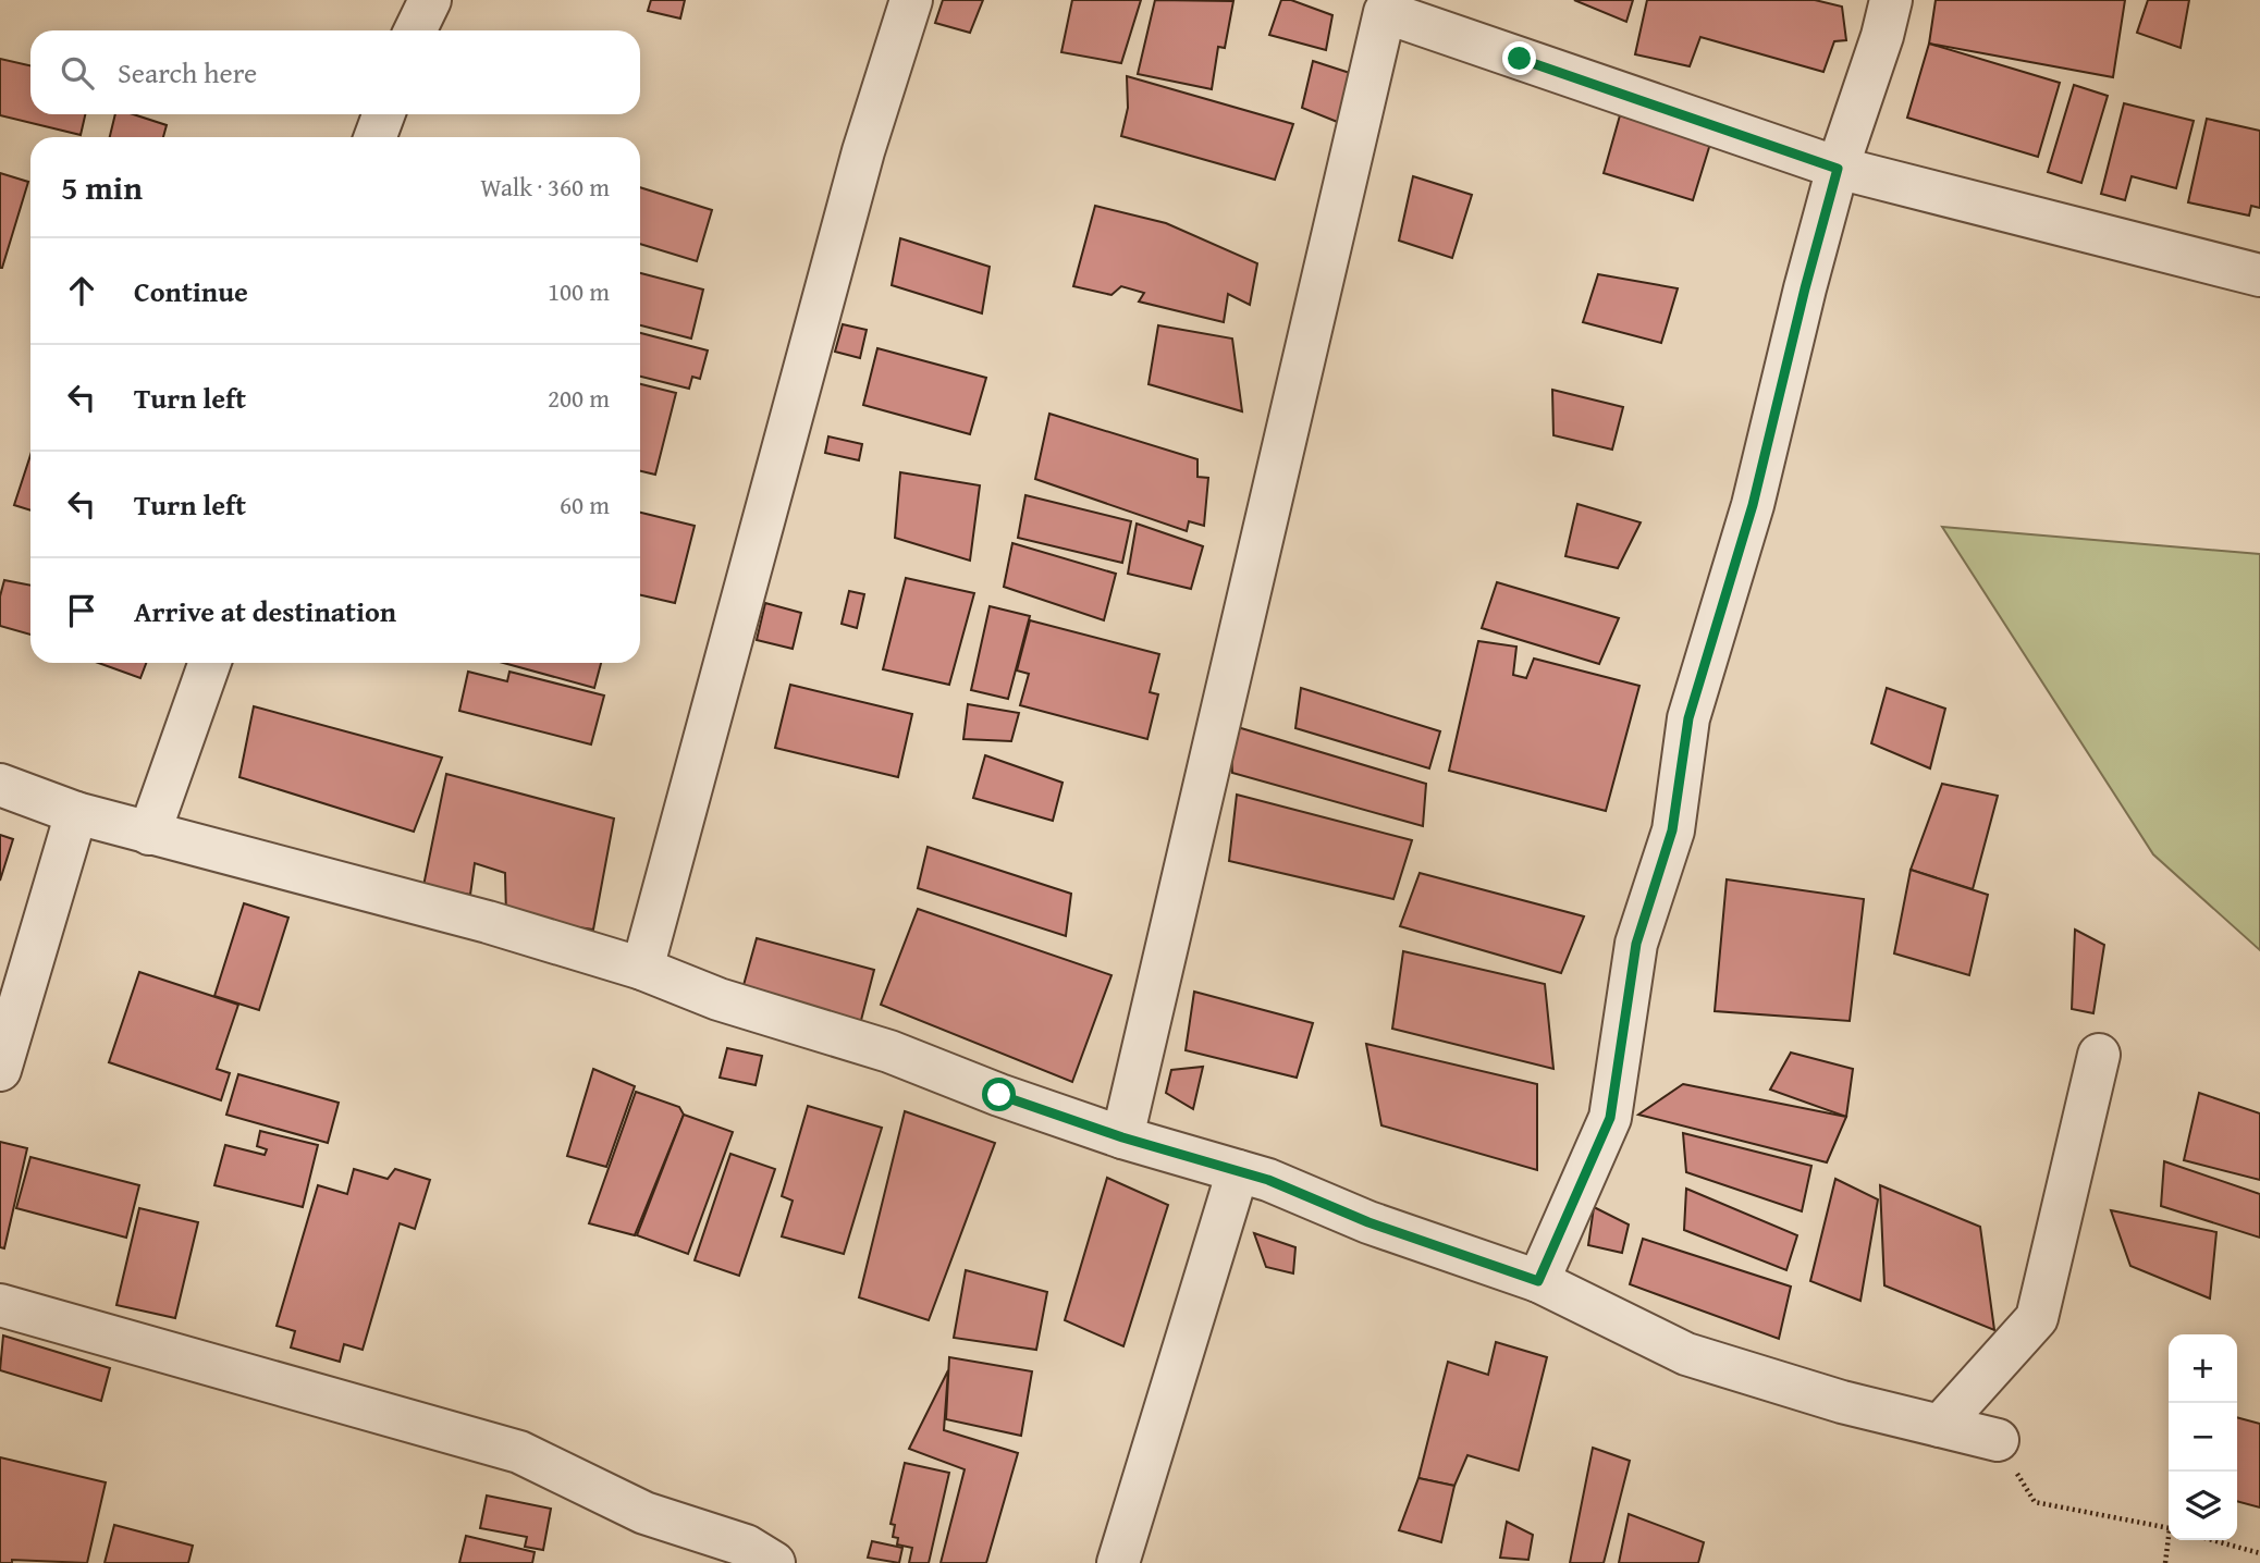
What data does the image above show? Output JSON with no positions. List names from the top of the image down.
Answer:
{
  "page": {
    "search": "Search here",
    "heading": ["5 min", "Walk · 360 m"],
    "list": [
      ["Continue", "100 m"],
      ["Turn left", "200 m"],
      ["Turn left", "60 m"],
      "Arrive at destination"
    ],
    "map_buttons": ["+", "−"]
  }
}
